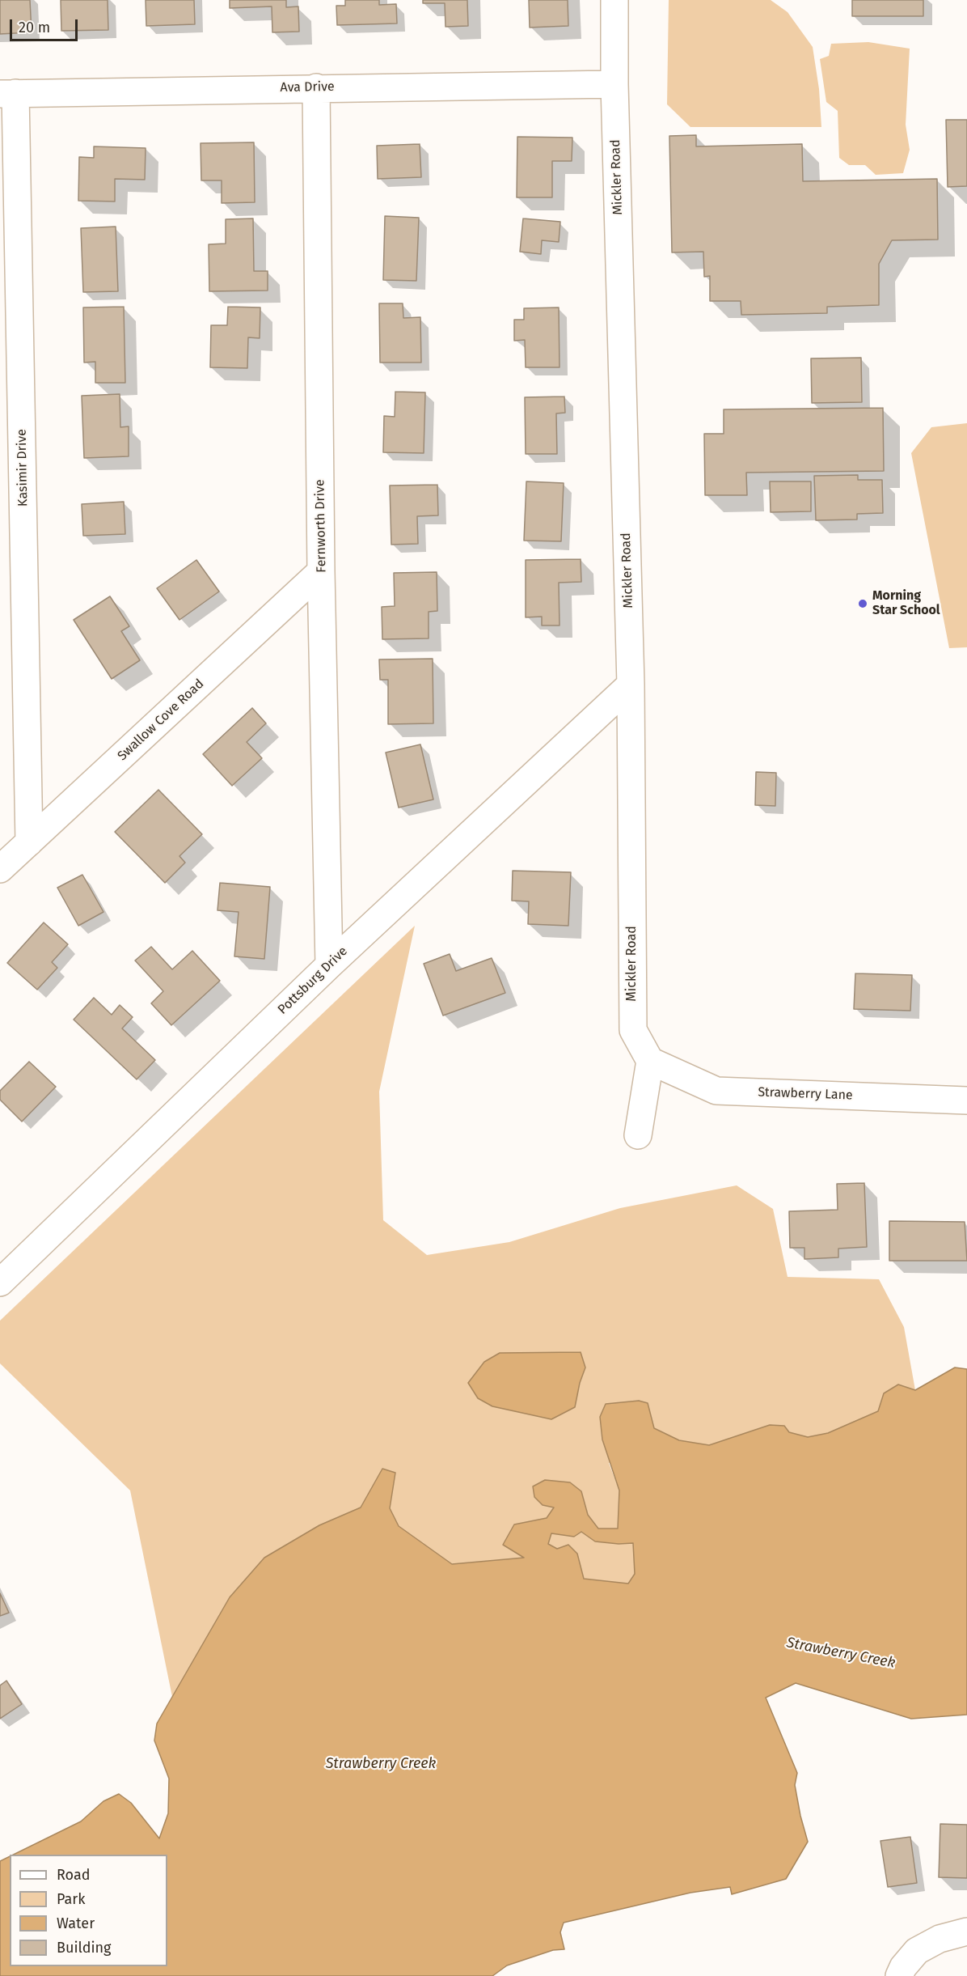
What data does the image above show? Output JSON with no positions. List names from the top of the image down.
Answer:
{
  "streets": {
    "street": [
      "Ava Drive",
      "Mickler Road",
      "Kasimir Drive",
      "Fernworth Drive",
      "Swallow Cove Road",
      "Pottsburg Drive",
      "Strawberry Lane"
    ]
  },
  "crossings": [
    ["Ava Drive", "Mickler Road"],
    ["Ava Drive", "Kasimir Drive"],
    ["Ava Drive", "Fernworth Drive"],
    ["Mickler Road", "Pottsburg Drive"],
    ["Mickler Road", "Strawberry Lane"],
    ["Kasimir Drive", "Swallow Cove Road"],
    ["Fernworth Drive", "Swallow Cove Road"],
    ["Fernworth Drive", "Pottsburg Drive"]
  ],
  "water": ["Strawberry Creek"],
  "places": ["Morning Star School"],
  "legend": [
    "Road",
    "Park",
    "Water",
    "Building"
  ],
  "scale_bar": "20 m"
}
